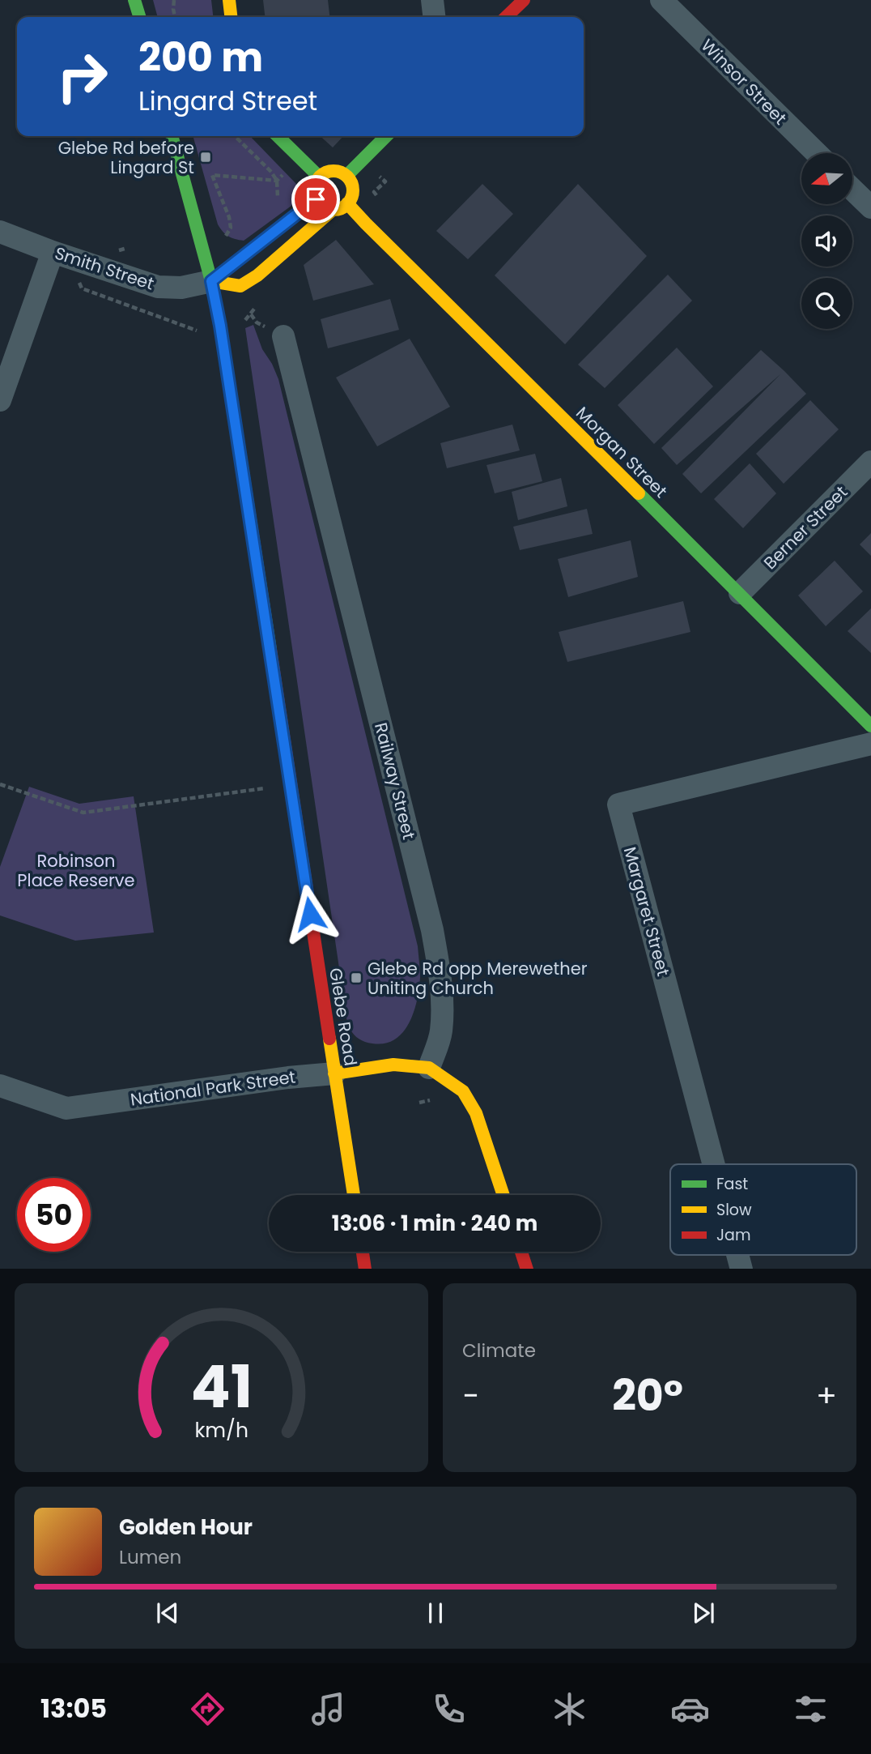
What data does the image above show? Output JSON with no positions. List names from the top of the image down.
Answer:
{
  "streets": {
    "street": [
      "Winsor Street",
      "Smith Street",
      "Morgan Street",
      "Berner Street",
      "Railway Street",
      "Margaret Street",
      "Glebe Road",
      "National Park Street"
    ]
  },
  "crossings": [
    ["Smith Street", "Glebe Road"],
    ["Morgan Street", "Berner Street"],
    ["Railway Street", "National Park Street"],
    ["Glebe Road", "National Park Street"]
  ],
  "parks": ["Robinson Place Reserve"],
  "places": {
    "transit": ["Glebe Rd before Lingard St", "Glebe Rd opp Merewether Uniting Church"]
  },
  "legend": ["Fast", "Slow", "Jam"],
  "north": "left",
  "page": {
    "turn": ["200 m", "Lingard Street"],
    "limit": "50",
    "trip": "13:06 · 1 min · 240 m",
    "tile": "Climate",
    "heat": ["−", "20°", "+"],
    "song": ["Golden Hour", "Lumen"],
    "tabs": "13:05",
    "gauge": ["41", "km/h"]
  }
}
